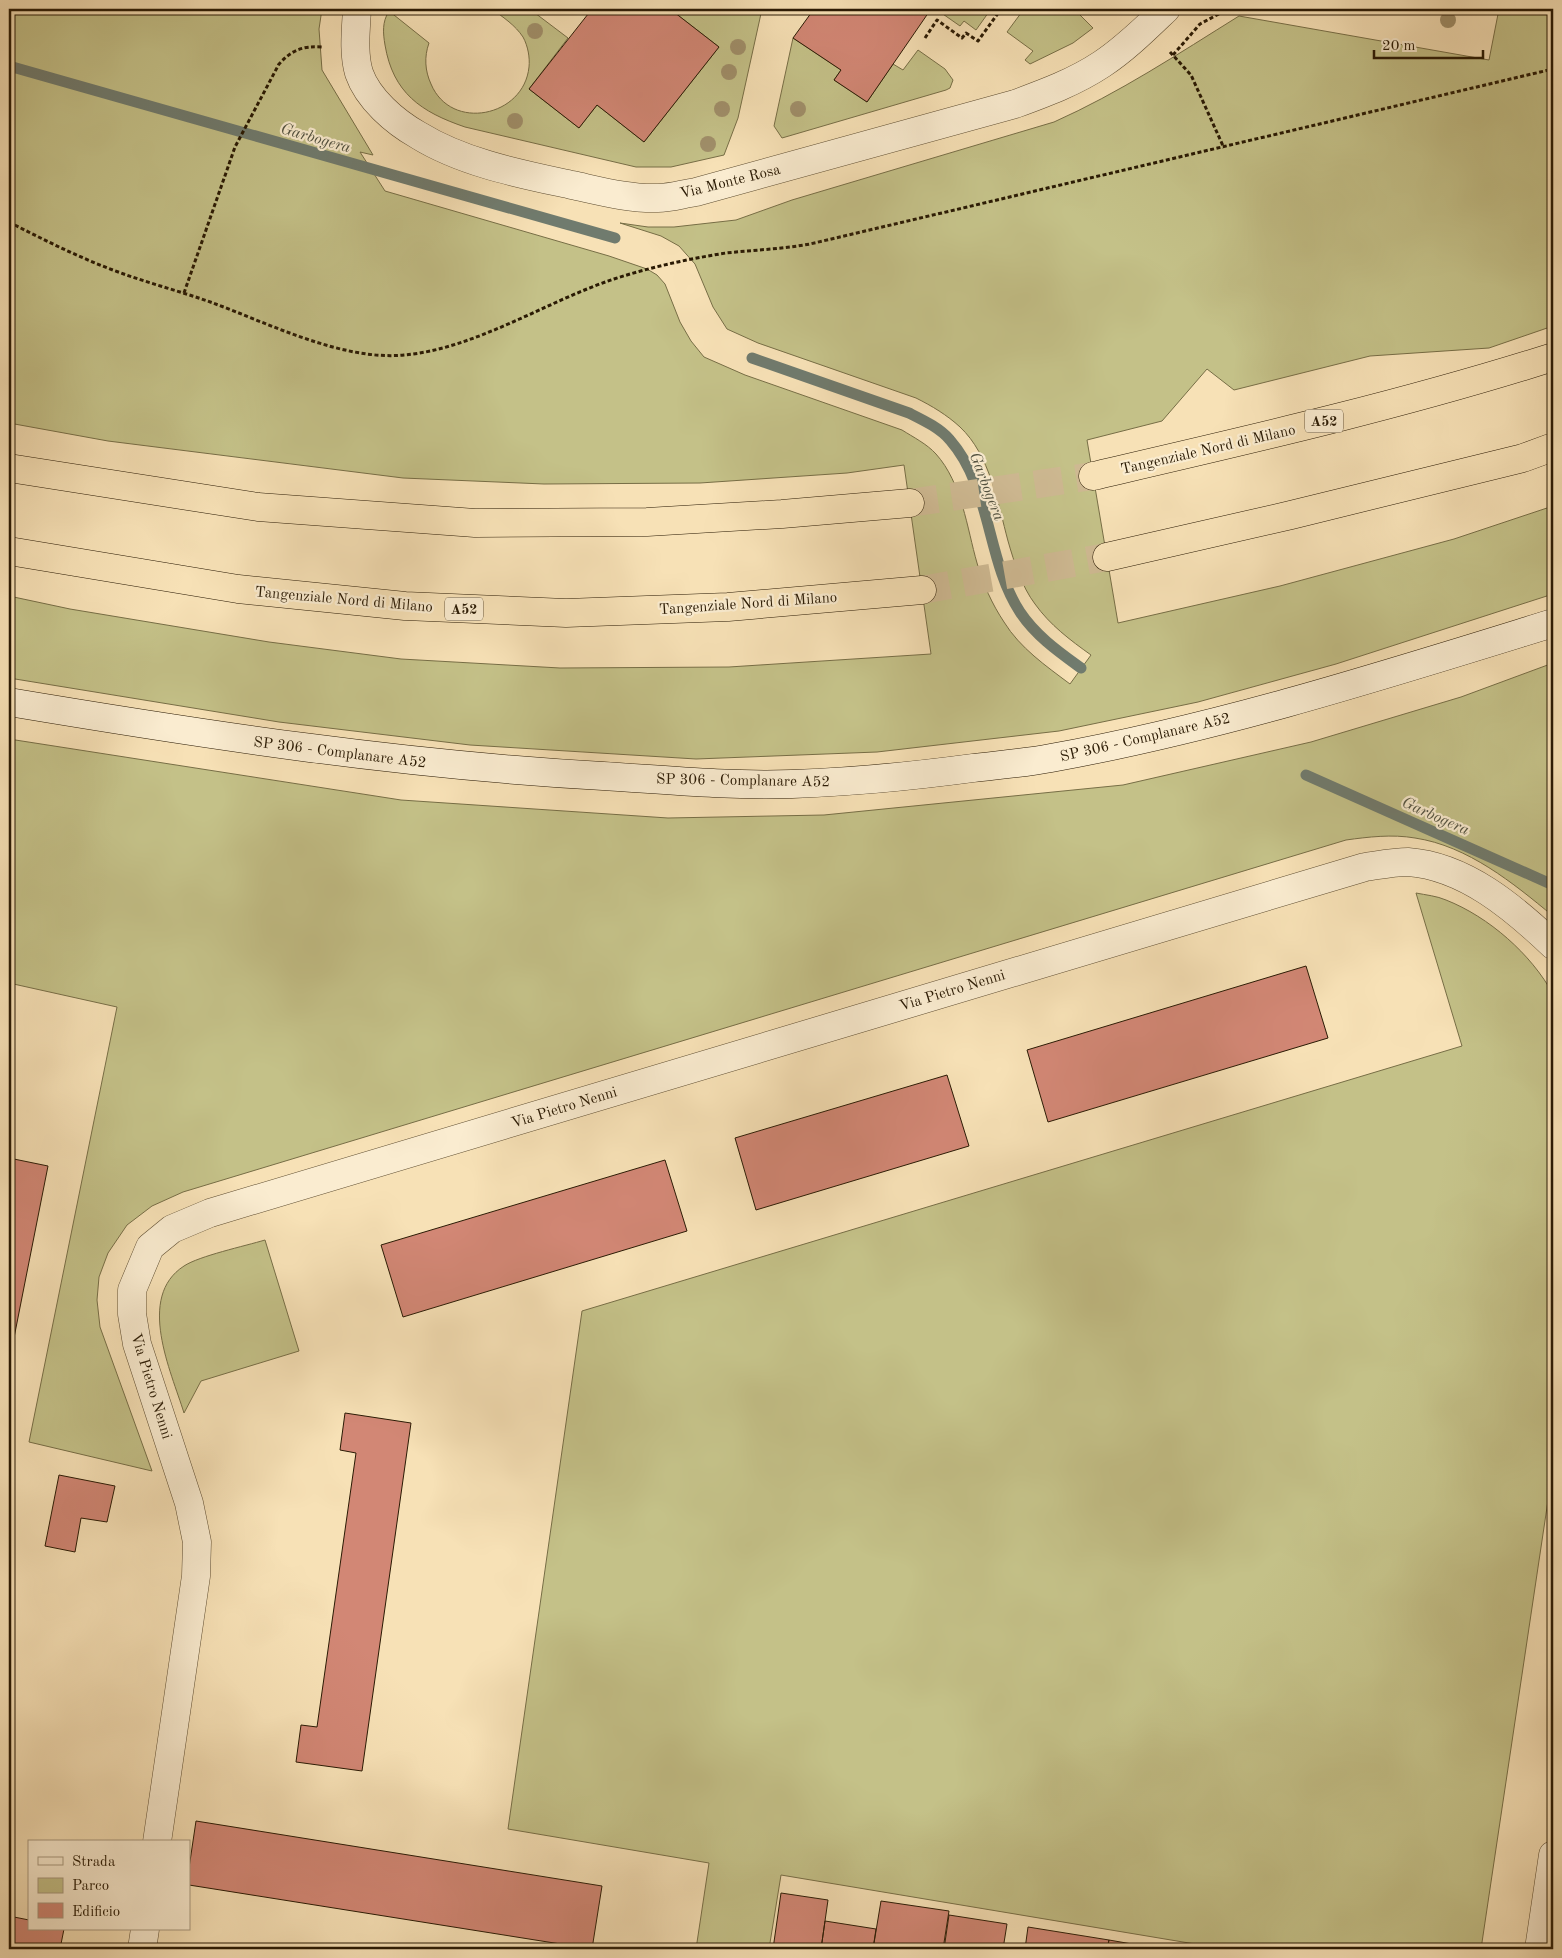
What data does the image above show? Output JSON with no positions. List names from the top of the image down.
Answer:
{
  "streets": {
    "highway": ["A52", "Tangenziale Nord di Milano"],
    "street": ["Via Monte Rosa", "SP 306 - Complanare A52", "Via Pietro Nenni"]
  },
  "water": ["Garbogera"],
  "legend": ["Strada", "Parco", "Edificio"],
  "scale_bar": "20 m"
}
